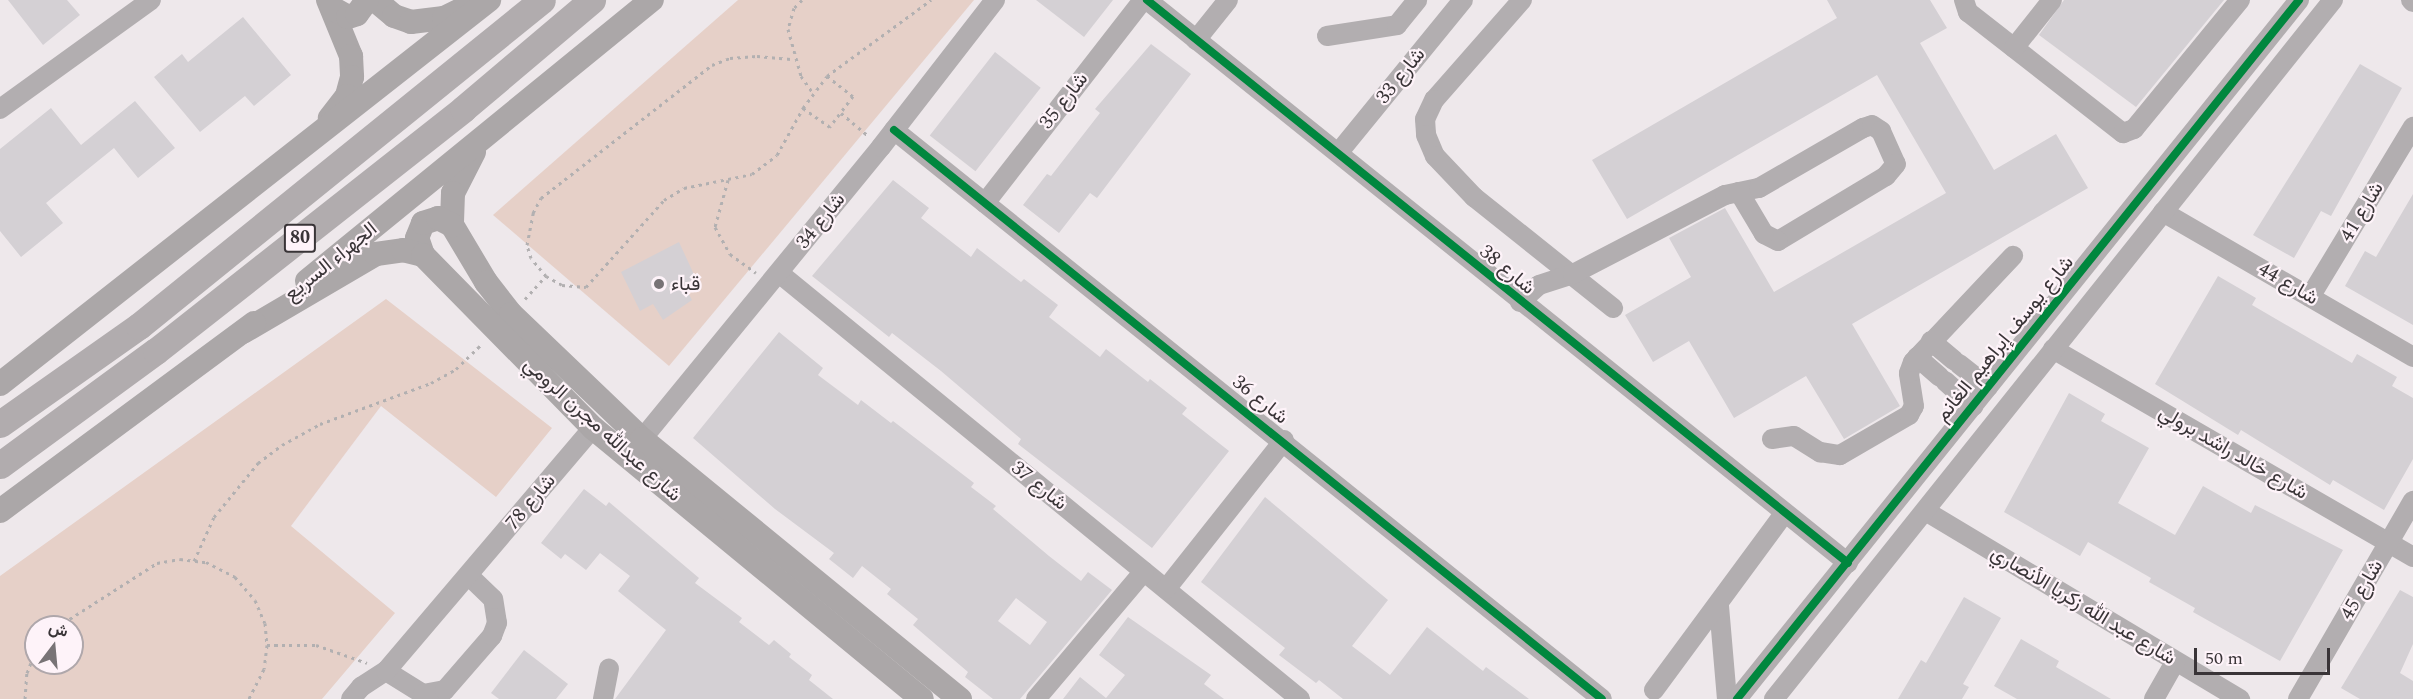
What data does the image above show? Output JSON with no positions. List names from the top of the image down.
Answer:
{
  "streets": {
    "highway": ["80", "الجهراء السريع"],
    "main road": ["شارع عبدالله مجرن الرومي"],
    "street": [
      "شارع 33",
      "شارع 35",
      "شارع 41",
      "شارع 34",
      "شارع 38",
      "شارع 44",
      "شارع يوسف إبراهيم الغانم",
      "شارع 36",
      "شارع خالد راشد برولي",
      "شارع 37",
      "شارع 78",
      "شارع 45",
      "شارع عبد الله زكريا الأنصاري"
    ]
  },
  "crossings": [
    ["شارع 33", "شارع 38"],
    ["شارع 35", "شارع 38"],
    ["شارع 35", "شارع 36"],
    ["شارع 41", "شارع 44"],
    ["شارع 34", "شارع 36"],
    ["شارع 34", "شارع عبدالله مجرن الرومي"],
    ["شارع 34", "شارع 37"],
    ["شارع 38", "شارع يوسف إبراهيم الغانم"],
    ["شارع 36", "شارع 37"],
    ["شارع عبدالله مجرن الرومي", "شارع 78"],
    ["شارع خالد راشد برولي", "شارع 45"]
  ],
  "places": ["قباء"],
  "scale_bar": "50 m",
  "north": "top"
}
